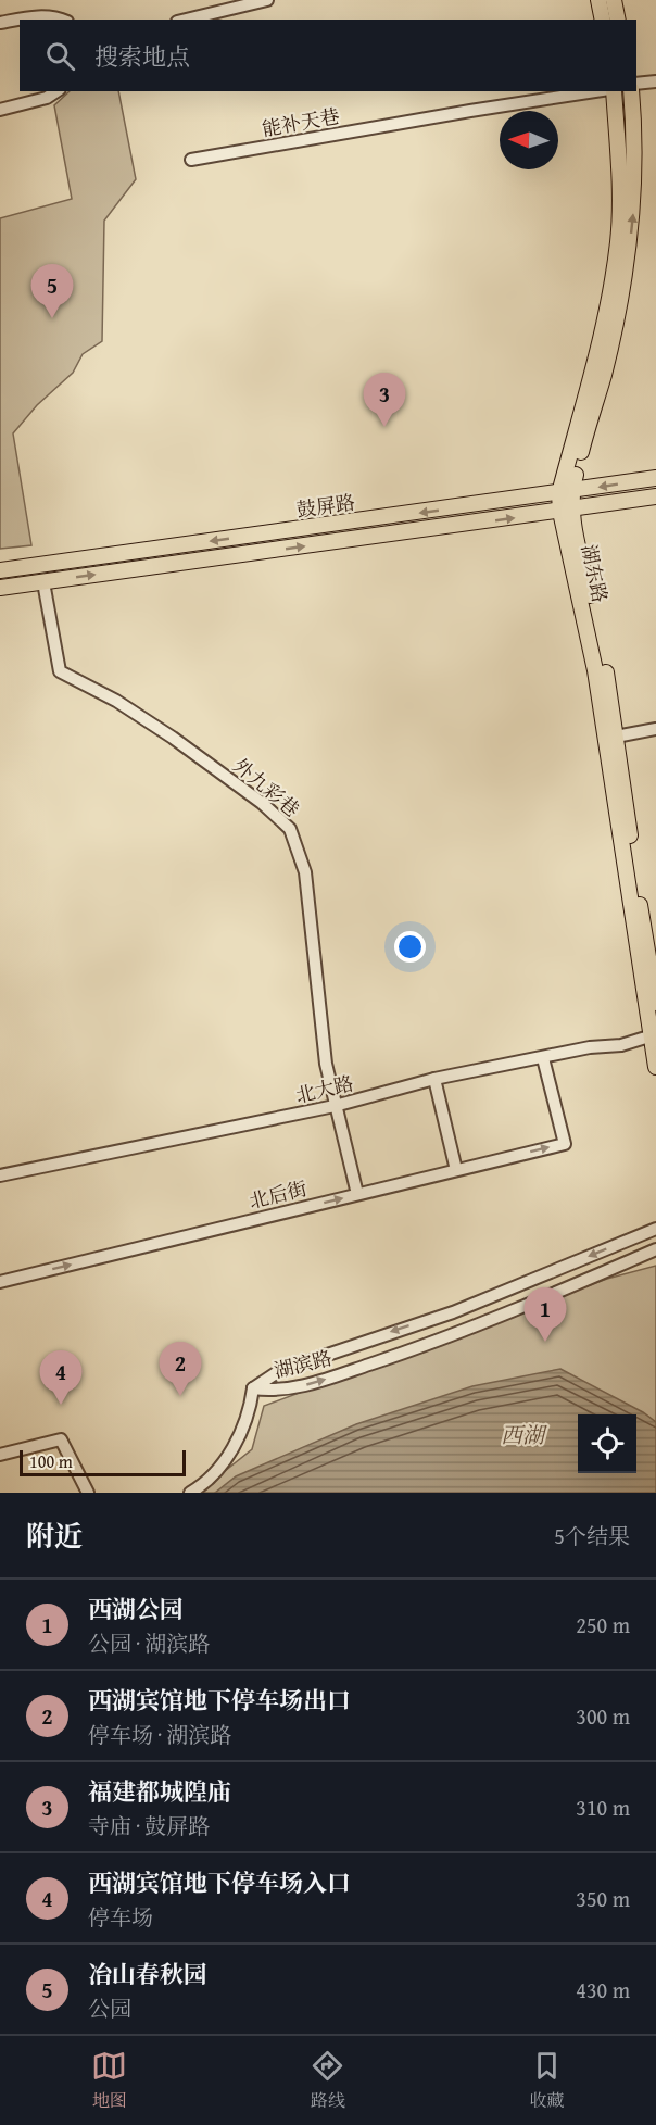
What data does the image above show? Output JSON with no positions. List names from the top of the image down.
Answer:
{
  "streets": {
    "main road": ["鼓屏路", "湖东路"],
    "street": [
      "能补天巷",
      "外九彩巷",
      "北大路",
      "北后街",
      "湖滨路"
    ]
  },
  "crossings": [
    ["鼓屏路", "湖东路"],
    ["鼓屏路", "外九彩巷"],
    ["湖东路", "北大路"],
    ["外九彩巷", "北大路"],
    ["外九彩巷", "北后街"],
    ["北大路", "北后街"]
  ],
  "one_way": ["北后街"],
  "water": ["西湖"],
  "scale_bar": "100 m",
  "north": "left",
  "page": {
    "search": "搜索地点",
    "pins": [
      "5",
      "3",
      "1",
      "2",
      "4"
    ],
    "scale": "100 m",
    "heading": ["附近", "5个结果"],
    "list": [
      {
        "mark": "1",
        "name": "西湖公园",
        "note": "公园 · 湖滨路",
        "value": "250 m"
      },
      {
        "mark": "2",
        "name": "西湖宾馆地下停车场出口",
        "note": "停车场 · 湖滨路",
        "value": "300 m"
      },
      {
        "mark": "3",
        "name": "福建都城隍庙",
        "note": "寺庙 · 鼓屏路",
        "value": "310 m"
      },
      {
        "mark": "4",
        "name": "西湖宾馆地下停车场入口",
        "note": "停车场",
        "value": "350 m"
      },
      {
        "mark": "5",
        "name": "冶山春秋园",
        "note": "公园",
        "value": "430 m"
      }
    ],
    "nav": ["地图", "路线", "收藏"]
  }
}
